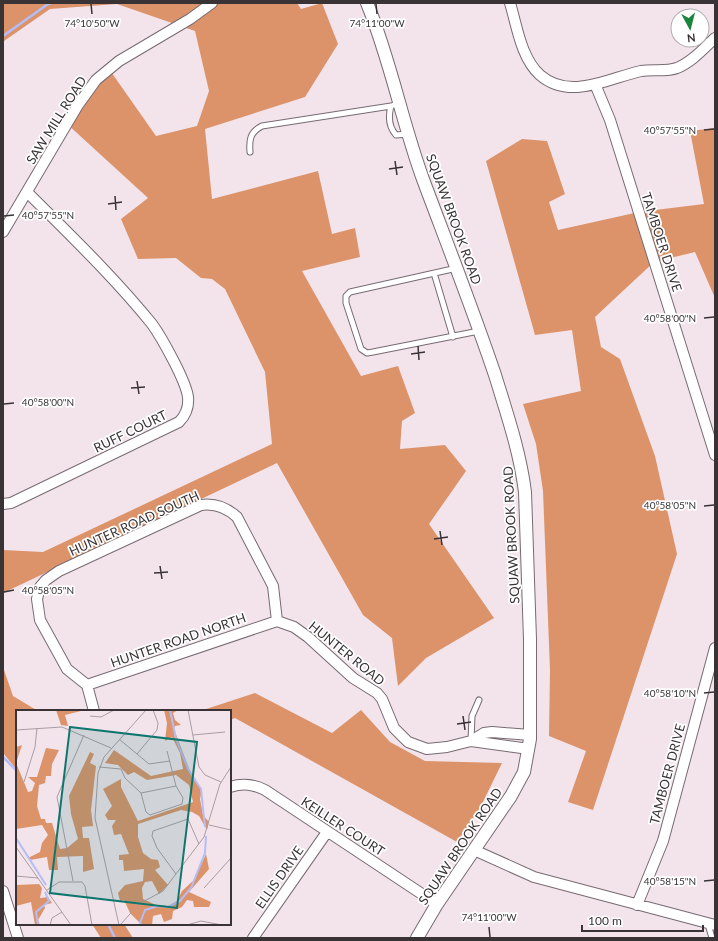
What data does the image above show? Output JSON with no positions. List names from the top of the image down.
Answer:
{
  "streets": {
    "street": [
      "SAW MILL ROAD",
      "SQUAW BROOK ROAD",
      "TAMBOER DRIVE",
      "RUFF COURT",
      "HUNTER ROAD SOUTH",
      "HUNTER ROAD NORTH",
      "HUNTER ROAD",
      "KEILLER COURT",
      "ELLIS DRIVE"
    ]
  },
  "crossings": [
    ["SAW MILL ROAD", "RUFF COURT"],
    ["SQUAW BROOK ROAD", "HUNTER ROAD"],
    ["SQUAW BROOK ROAD", "KEILLER COURT"],
    ["HUNTER ROAD SOUTH", "HUNTER ROAD NORTH"],
    ["HUNTER ROAD SOUTH", "HUNTER ROAD"],
    ["HUNTER ROAD NORTH", "HUNTER ROAD"],
    ["KEILLER COURT", "ELLIS DRIVE"]
  ],
  "scale_bar": "100 m",
  "north": "bottom",
  "coordinates": [
    "74°10'50\"W",
    "74°11'00\"W",
    "40°57'55\"N",
    "40°58'00\"N",
    "40°58'05\"N",
    "40°58'10\"N",
    "40°58'15\"N"
  ]
}
